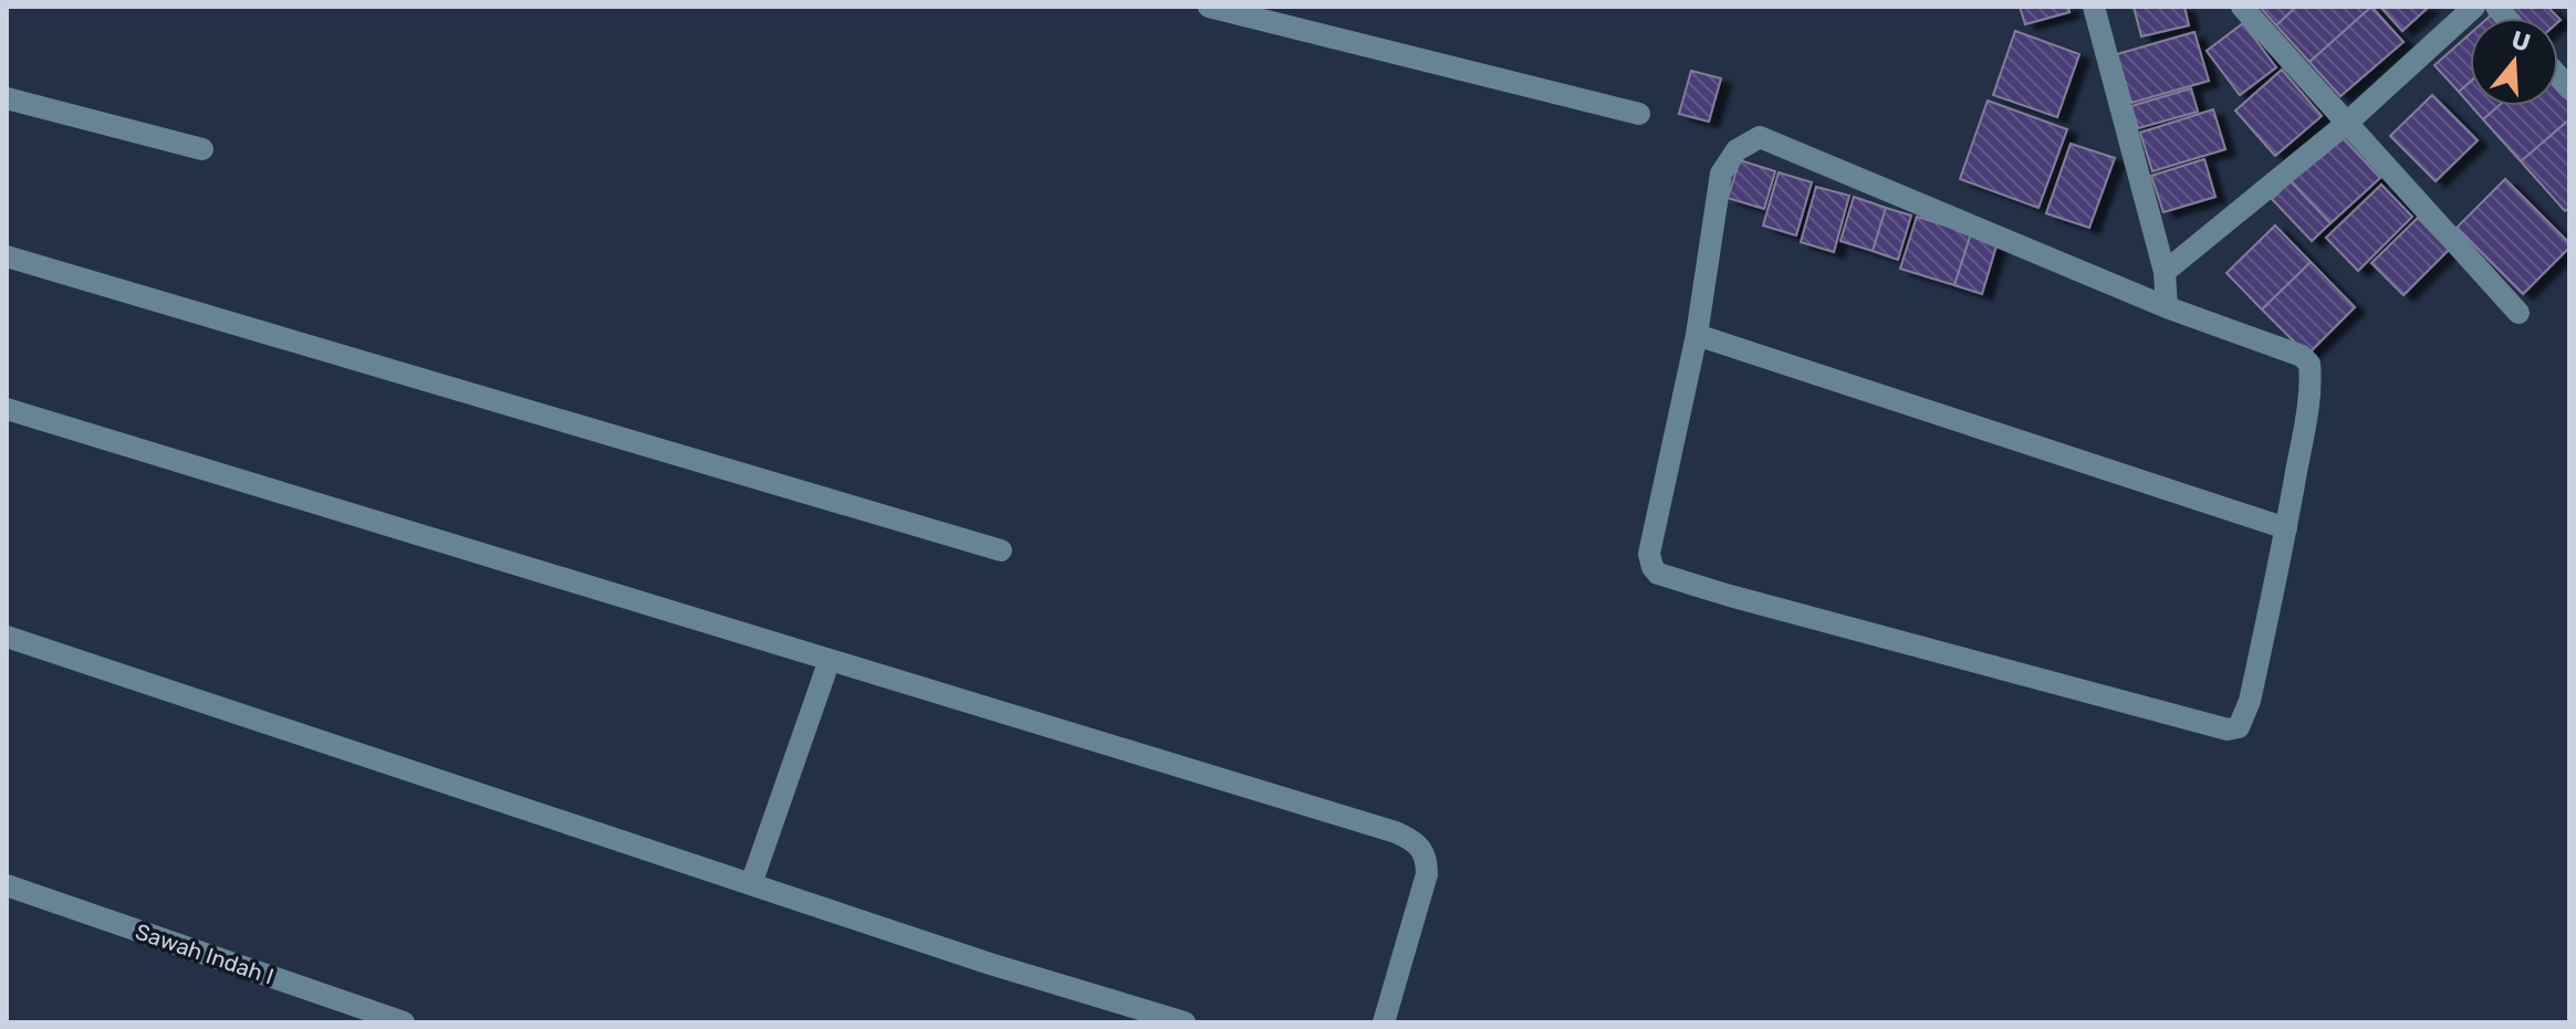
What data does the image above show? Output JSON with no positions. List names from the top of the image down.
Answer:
{
  "streets": {
    "street": ["Sawah Indah I"]
  },
  "north": "top"
}
